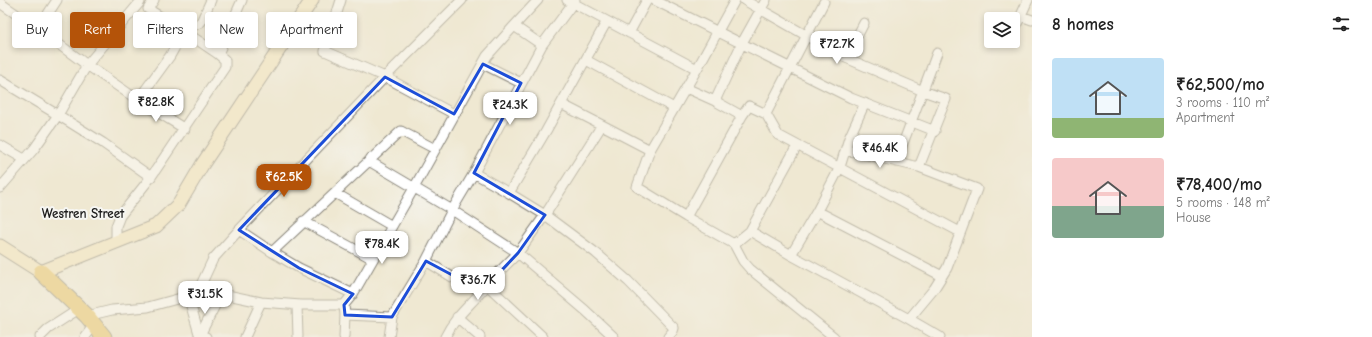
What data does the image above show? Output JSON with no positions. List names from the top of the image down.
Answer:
{
  "districts": ["Westren Street"],
  "page": {
    "heading": "8 homes",
    "chip": [
      "Buy",
      "Rent",
      "Filters",
      "New",
      "Apartment"
    ],
    "price": [
      "₹72.7K",
      "₹82.8K",
      "₹24.3K",
      "₹46.4K",
      "₹62.5K",
      "₹78.4K",
      "₹36.7K",
      "₹31.5K"
    ],
    "list": [
      {
        "name": "₹62,500/mo",
        "note": "3 rooms · 110 m² · Apartment"
      },
      {
        "name": "₹78,400/mo",
        "note": "5 rooms · 148 m² · House"
      }
    ]
  }
}
